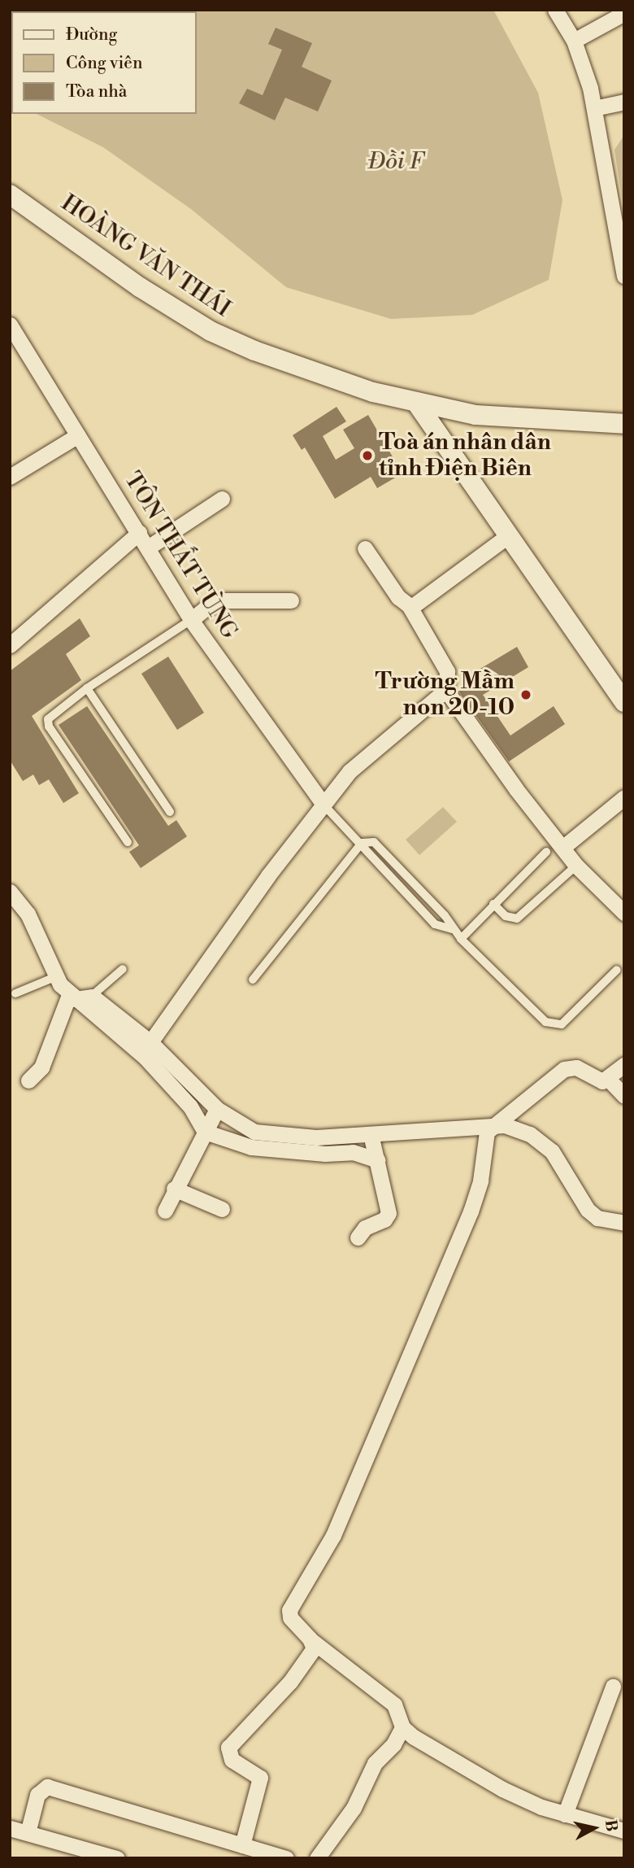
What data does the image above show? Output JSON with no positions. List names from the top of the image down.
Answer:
{
  "streets": {
    "street": ["HOÀNG VĂN THÁI", "TÔN THẤT TÙNG"]
  },
  "parks": ["Đồi F"],
  "places": ["Toà án nhân dân tỉnh Điện Biên", "Trường Mầm non 20-10"],
  "legend": ["Đường", "Công viên", "Tòa nhà"],
  "north": "right"
}
